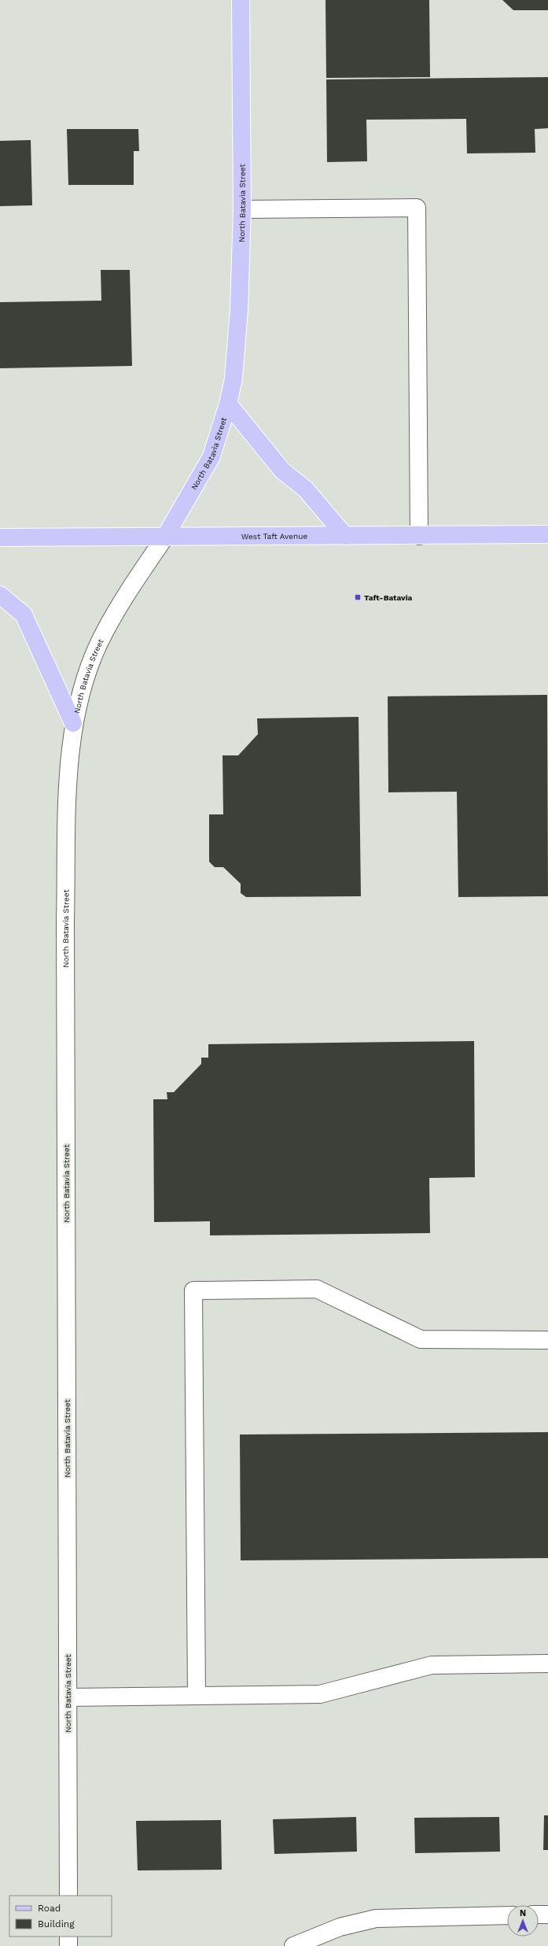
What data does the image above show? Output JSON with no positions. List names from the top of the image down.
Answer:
{
  "streets": {
    "main road": ["North Batavia Street", "West Taft Avenue"]
  },
  "crossings": [
    ["North Batavia Street", "West Taft Avenue"]
  ],
  "places": {
    "transit": ["Taft-Batavia"]
  },
  "legend": ["Road", "Building"],
  "north": "top"
}
